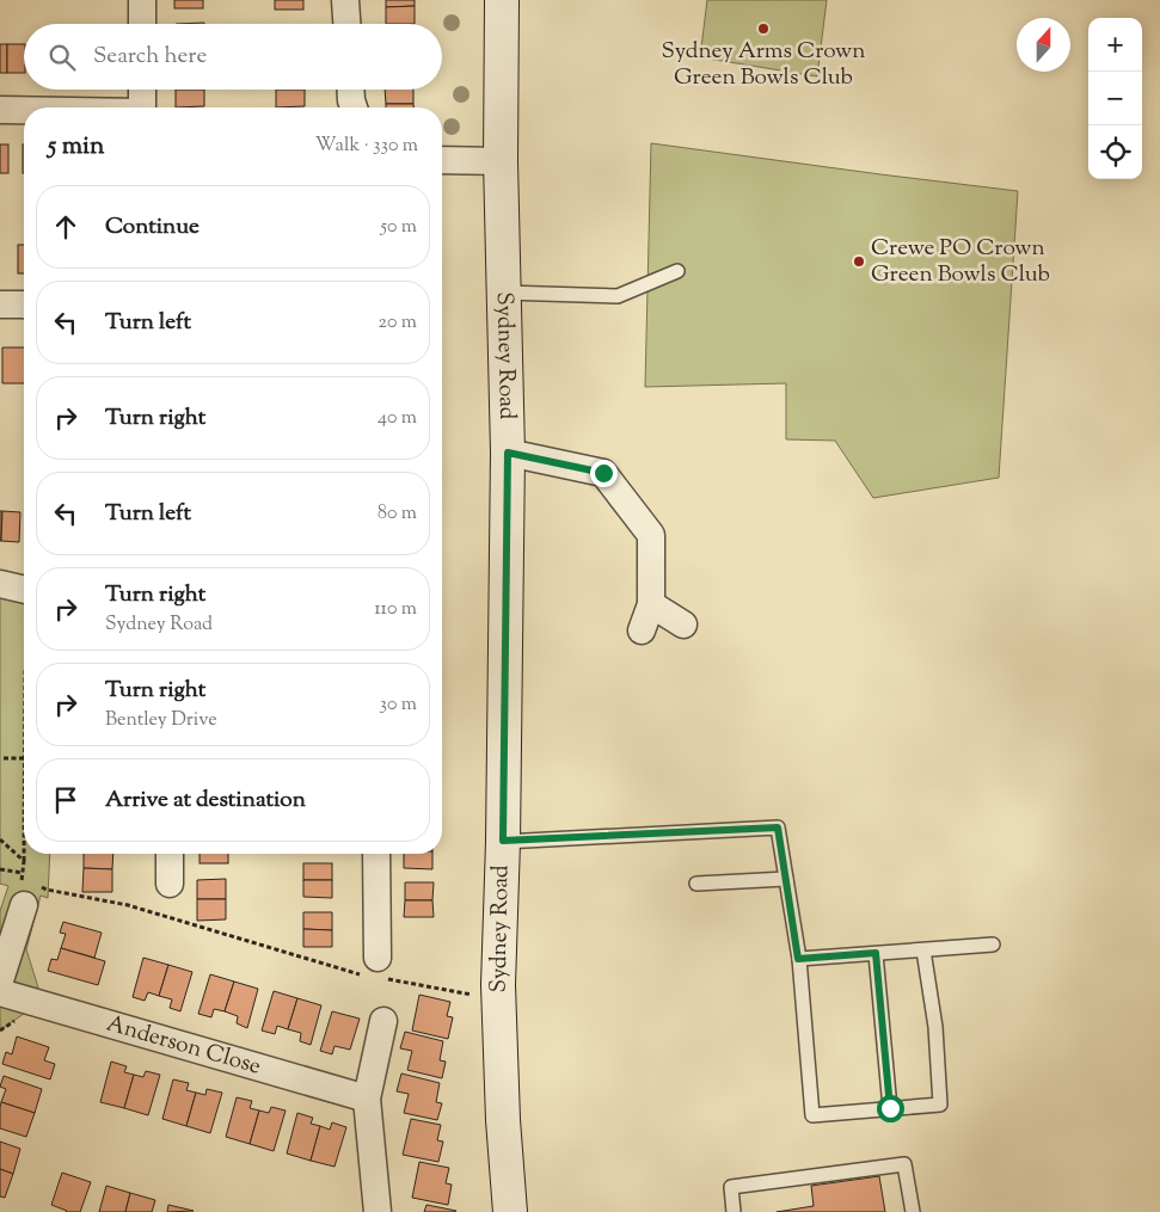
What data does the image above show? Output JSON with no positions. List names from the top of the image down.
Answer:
{
  "streets": {
    "street": ["Sydney Road", "Anderson Close"]
  },
  "places": ["Sydney Arms Crown Green Bowls Club", "Crewe PO Crown Green Bowls Club"],
  "north": "top",
  "page": {
    "map_buttons": ["+", "−"],
    "search": "Search here",
    "heading": ["5 min", "Walk · 330 m"],
    "list": [
      ["Continue", "50 m"],
      ["Turn left", "20 m"],
      ["Turn right", "40 m"],
      ["Turn left", "80 m"],
      ["Turn right", "Sydney Road", "110 m"],
      ["Turn right", "Bentley Drive", "30 m"],
      "Arrive at destination"
    ]
  }
}
